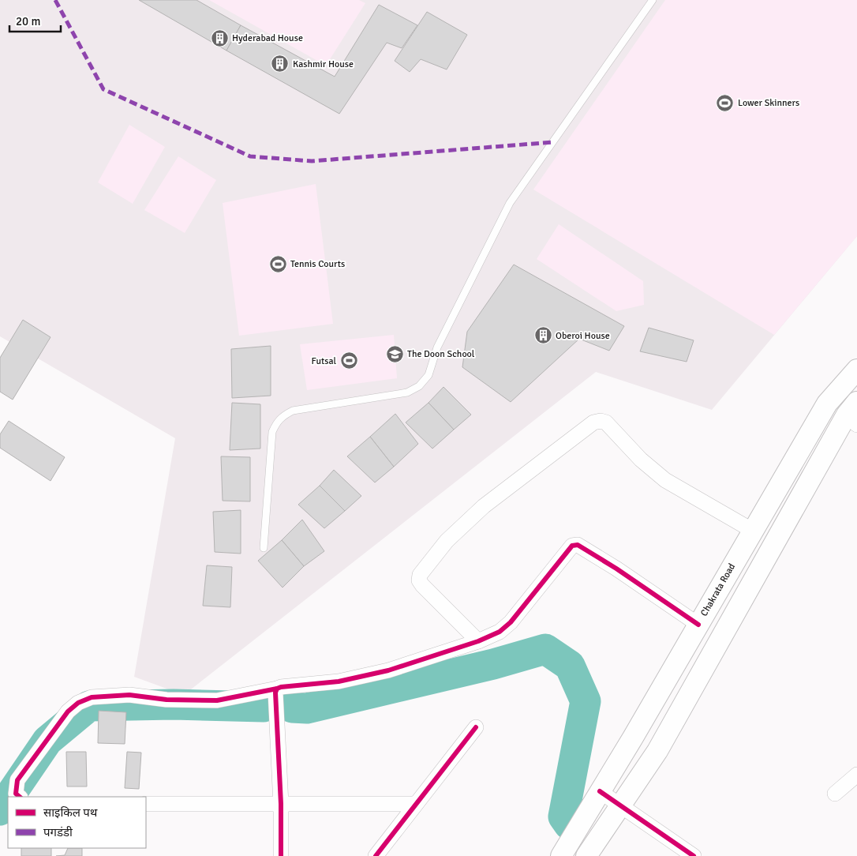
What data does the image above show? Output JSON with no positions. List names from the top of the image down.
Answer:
{
  "streets": {
    "main road": ["Chakrata Road"]
  },
  "places": {
    "building": ["Hyderabad House", "Kashmir House", "Oberoi House"],
    "sports": ["Lower Skinners", "Tennis Courts", "Futsal"],
    "school or university": ["The Doon School"]
  },
  "legend": ["साइकिल पथ", "पगडंडी"],
  "scale_bar": "20 m"
}
